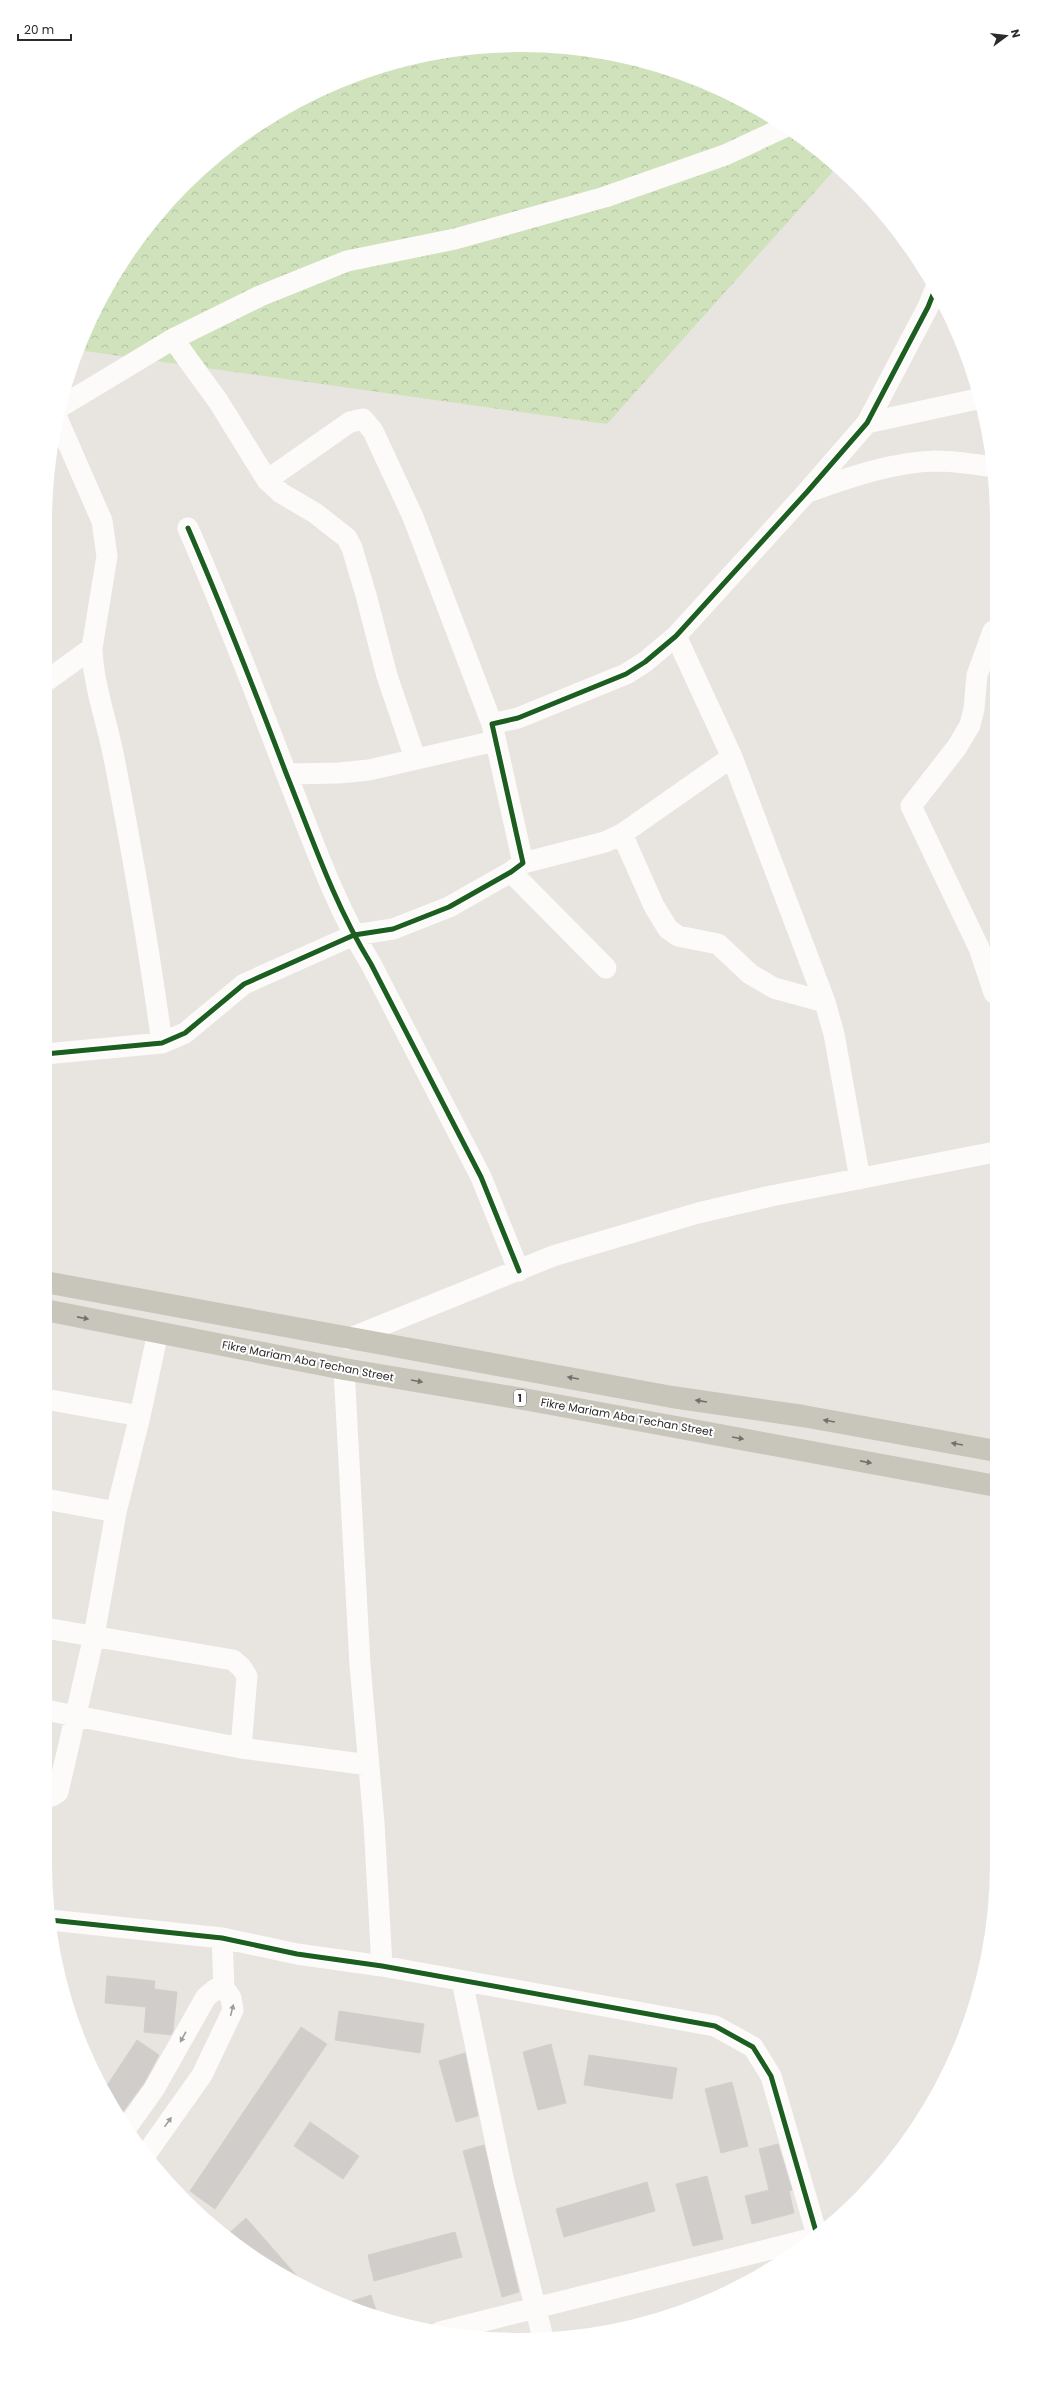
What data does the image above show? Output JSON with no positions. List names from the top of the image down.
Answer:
{
  "streets": {
    "main road": ["Fikre Mariam Aba Techan Street", "1"]
  },
  "scale_bar": "20 m",
  "north": "right"
}
